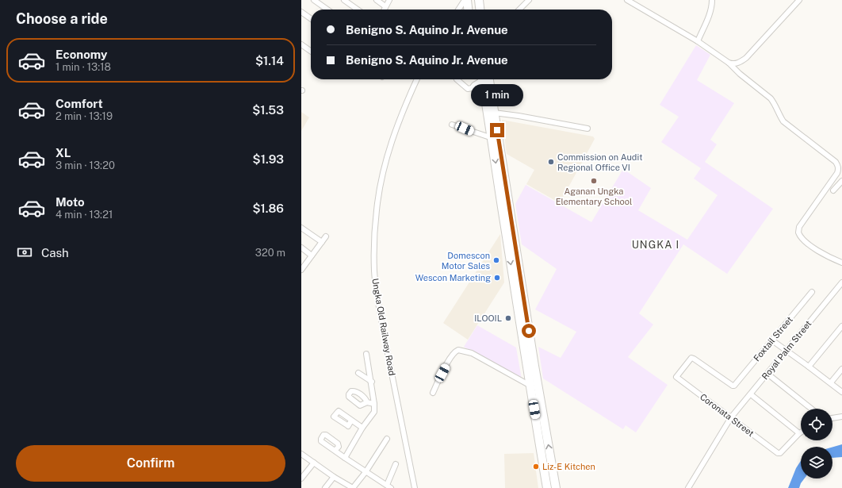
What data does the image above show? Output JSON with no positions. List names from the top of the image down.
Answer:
{
  "streets": {
    "street": [
      "Ungka Old Railway Road",
      "Foxtail Street",
      "Royal Palm Street",
      "Coronata Street"
    ]
  },
  "crossings": [
    ["Foxtail Street", "Coronata Street"],
    ["Royal Palm Street", "Coronata Street"]
  ],
  "districts": ["UNGKA I"],
  "places": [
    "Commission on Audit Regional Office VI",
    "Aganan Ungka Elementary School",
    "Domescon Motor Sales",
    "Wescon Marketing",
    "ILOOIL",
    "Liz-E Kitchen"
  ],
  "page": {
    "heading": "Choose a ride",
    "banner": ["Benigno S. Aquino Jr. Avenue", "Benigno S. Aquino Jr. Avenue"],
    "list": [
      {
        "name": "Economy",
        "note": "1 min · 13:18",
        "value": "$1.14"
      },
      {
        "name": "Comfort",
        "note": "2 min · 13:19",
        "value": "$1.53"
      },
      {
        "name": "XL",
        "note": "3 min · 13:20",
        "value": "$1.93"
      },
      {
        "name": "Moto",
        "note": "4 min · 13:21",
        "value": "$1.86"
      }
    ],
    "bubble": "1 min",
    "pay": ["Cash", "320 m"],
    "buttons": "Confirm"
  }
}
